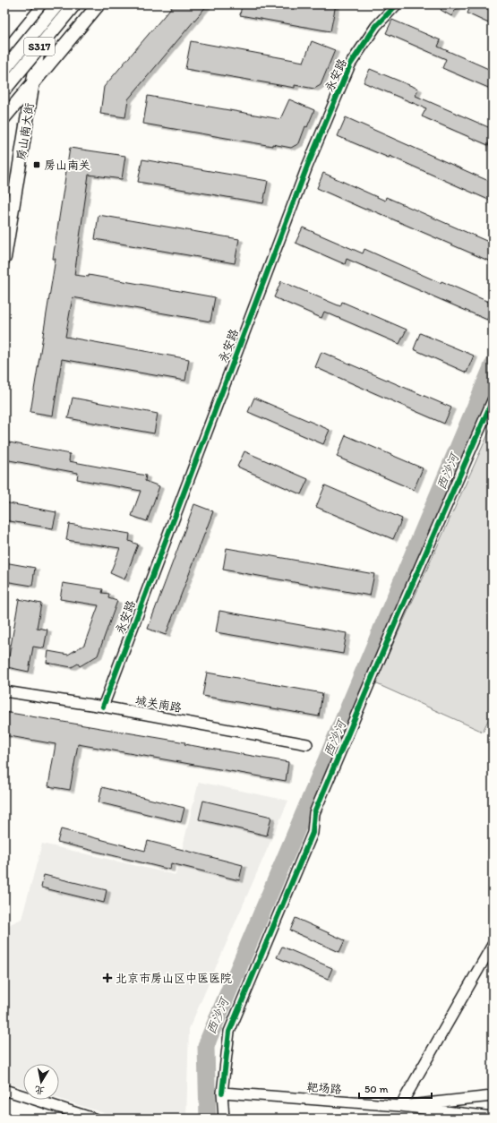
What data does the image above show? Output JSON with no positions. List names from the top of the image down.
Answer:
{
  "streets": {
    "main road": ["S317", "房山南大街"],
    "street": ["永安路", "城关南路", "靶场路"]
  },
  "crossings": [
    ["S317", "房山南大街"],
    ["永安路", "城关南路"]
  ],
  "water": ["西沙河"],
  "places": {
    "transit": ["房山南关"],
    "health": ["北京市房山区中医医院"]
  },
  "scale_bar": "50 m",
  "north": "bottom"
}
